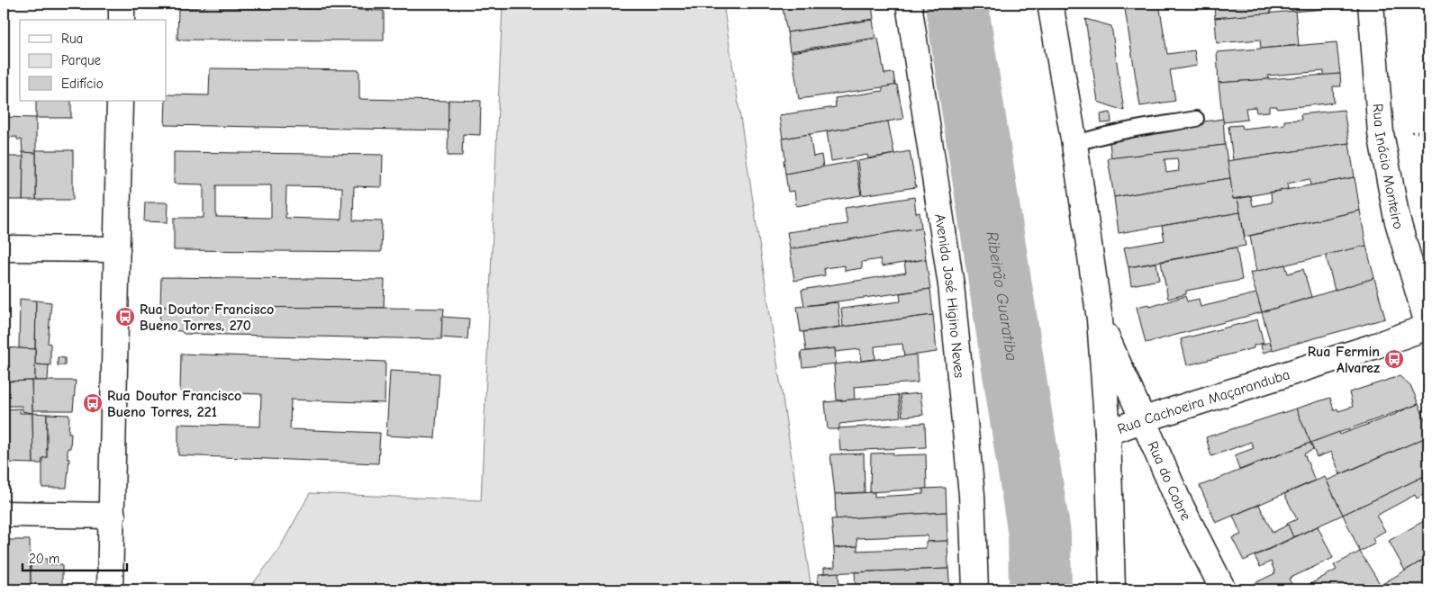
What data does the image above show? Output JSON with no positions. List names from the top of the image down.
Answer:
{
  "streets": {
    "street": [
      "Rua Inácio Monteiro",
      "Avenida José Higino Neves",
      "Rua Cachoeira Maçaranduba",
      "Rua do Cobre"
    ]
  },
  "crossings": [
    ["Rua Inácio Monteiro", "Rua Cachoeira Maçaranduba"],
    ["Rua Cachoeira Maçaranduba", "Rua do Cobre"]
  ],
  "water": ["Ribeirão Guaratiba"],
  "places": {
    "bus stop": ["Rua Doutor Francisco Bueno Torres, 270", "Rua Fermin Alvarez", "Rua Doutor Francisco Bueno Torres, 221"]
  },
  "legend": ["Rua", "Parque", "Edifício"],
  "scale_bar": "20 m"
}
